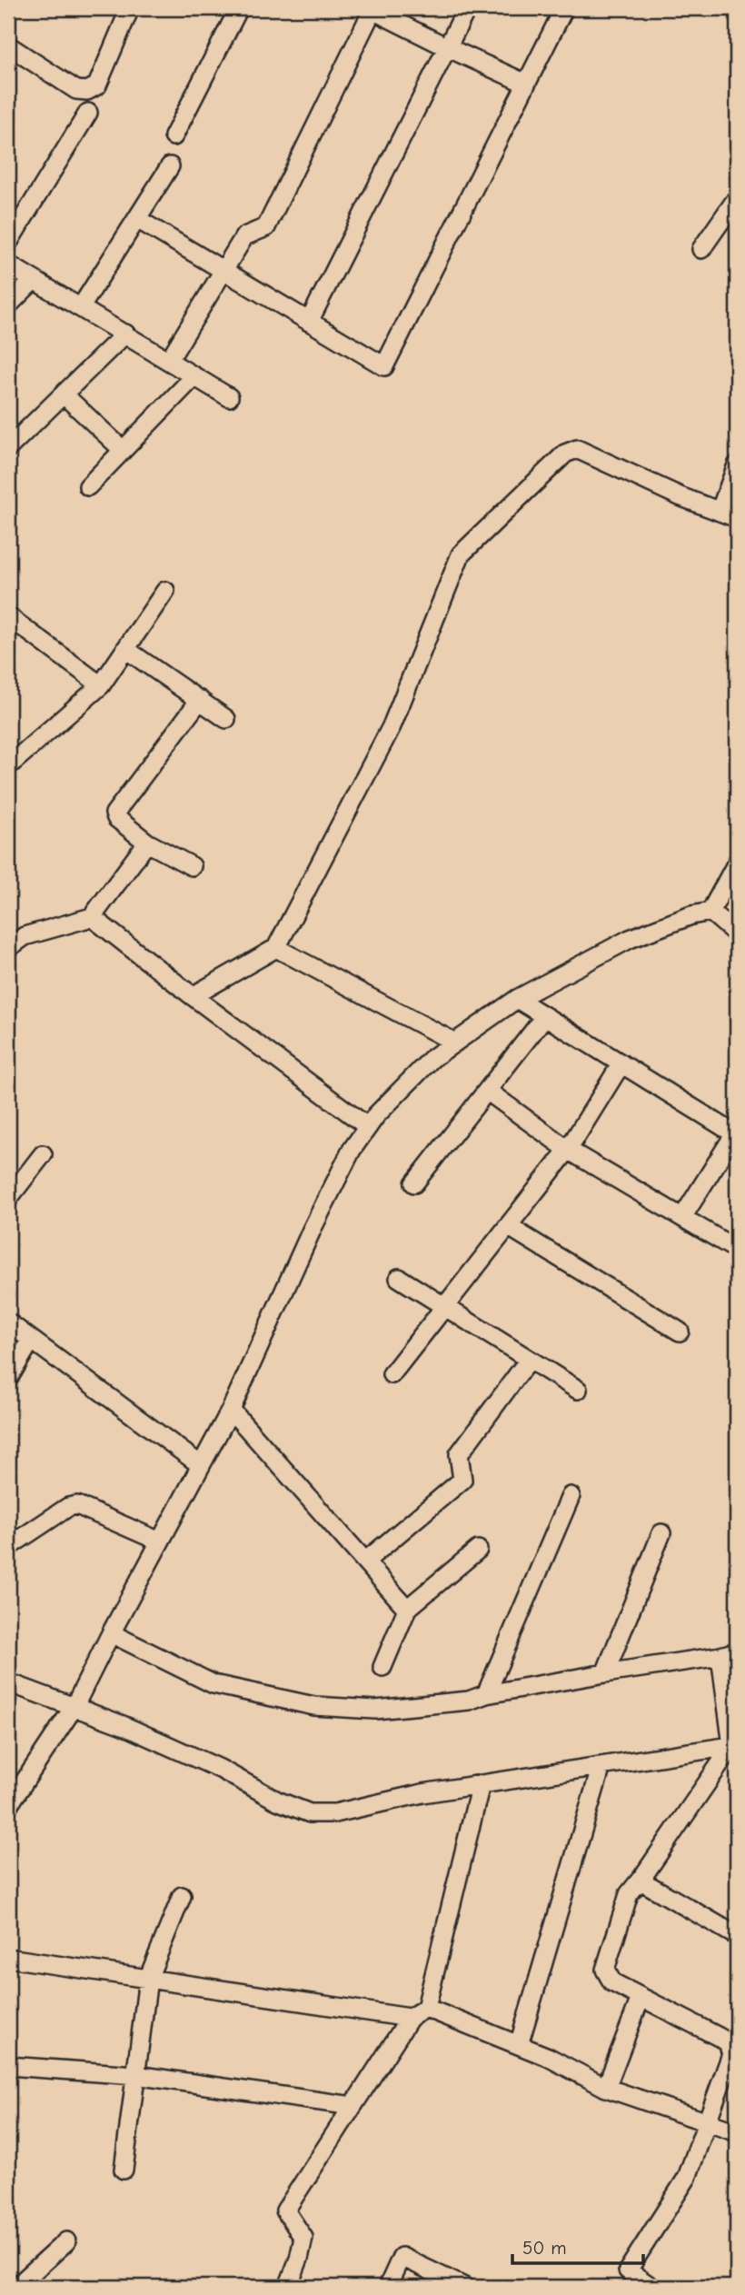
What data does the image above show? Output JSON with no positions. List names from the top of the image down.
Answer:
{
  "scale_bar": "50 m"
}
